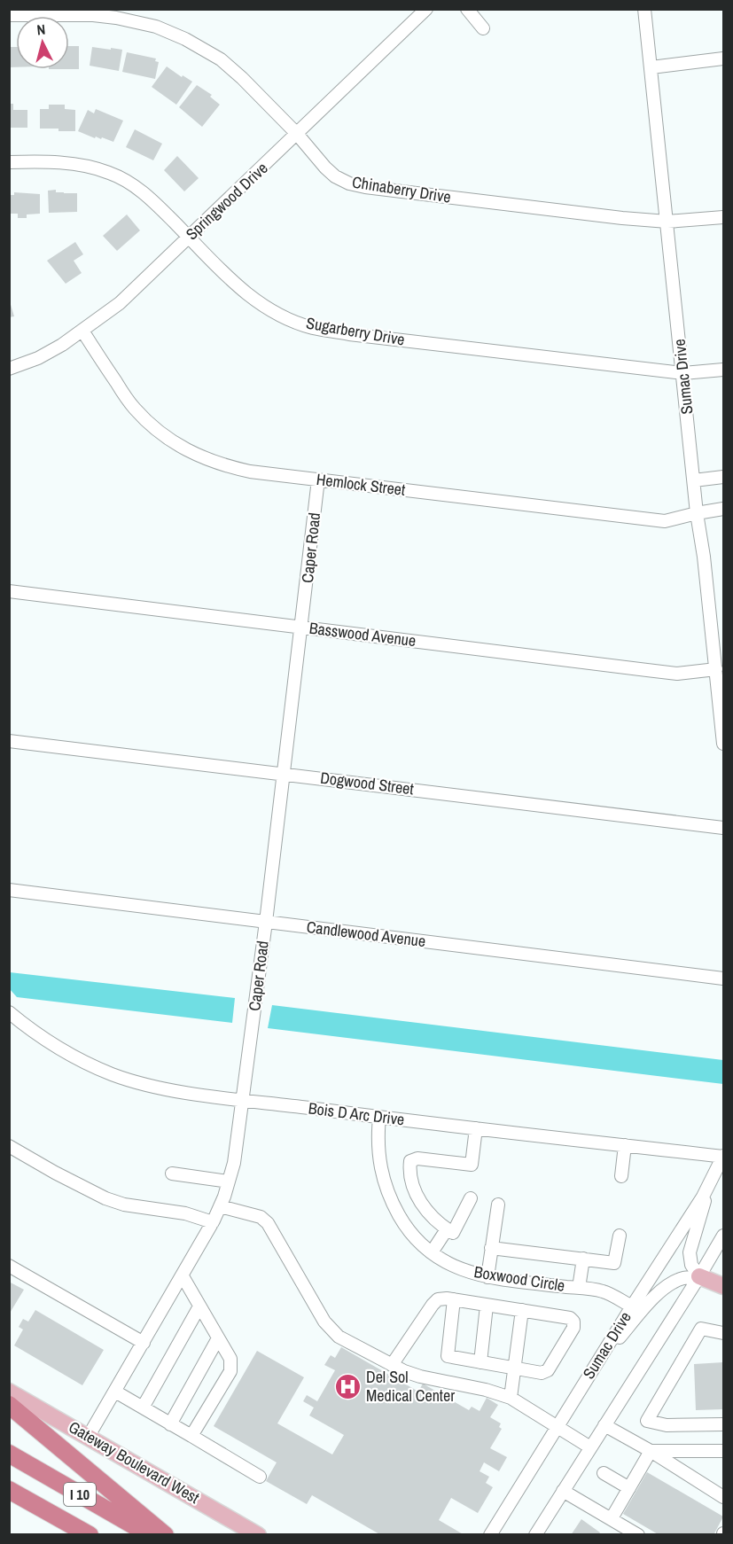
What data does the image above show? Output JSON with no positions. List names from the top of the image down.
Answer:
{
  "streets": {
    "highway": ["I 10"],
    "main road": ["Gateway Boulevard West"],
    "street": [
      "Chinaberry Drive",
      "Springwood Drive",
      "Sugarberry Drive",
      "Sumac Drive",
      "Hemlock Street",
      "Caper Road",
      "Basswood Avenue",
      "Dogwood Street",
      "Candlewood Avenue",
      "Bois D Arc Drive",
      "Boxwood Circle"
    ]
  },
  "crossings": [
    ["Chinaberry Drive", "Springwood Drive"],
    ["Chinaberry Drive", "Sumac Drive"],
    ["Springwood Drive", "Sugarberry Drive"],
    ["Springwood Drive", "Hemlock Street"],
    ["Sugarberry Drive", "Sumac Drive"],
    ["Sumac Drive", "Hemlock Street"],
    ["Sumac Drive", "Basswood Avenue"],
    ["Sumac Drive", "Bois D Arc Drive"],
    ["Sumac Drive", "Boxwood Circle"],
    ["Hemlock Street", "Caper Road"],
    ["Caper Road", "Basswood Avenue"],
    ["Caper Road", "Dogwood Street"],
    ["Caper Road", "Candlewood Avenue"],
    ["Caper Road", "Bois D Arc Drive"],
    ["Caper Road", "Gateway Boulevard West"],
    ["Bois D Arc Drive", "Boxwood Circle"]
  ],
  "places": {
    "hospital": ["Del Sol Medical Center"]
  },
  "north": "top"
}
